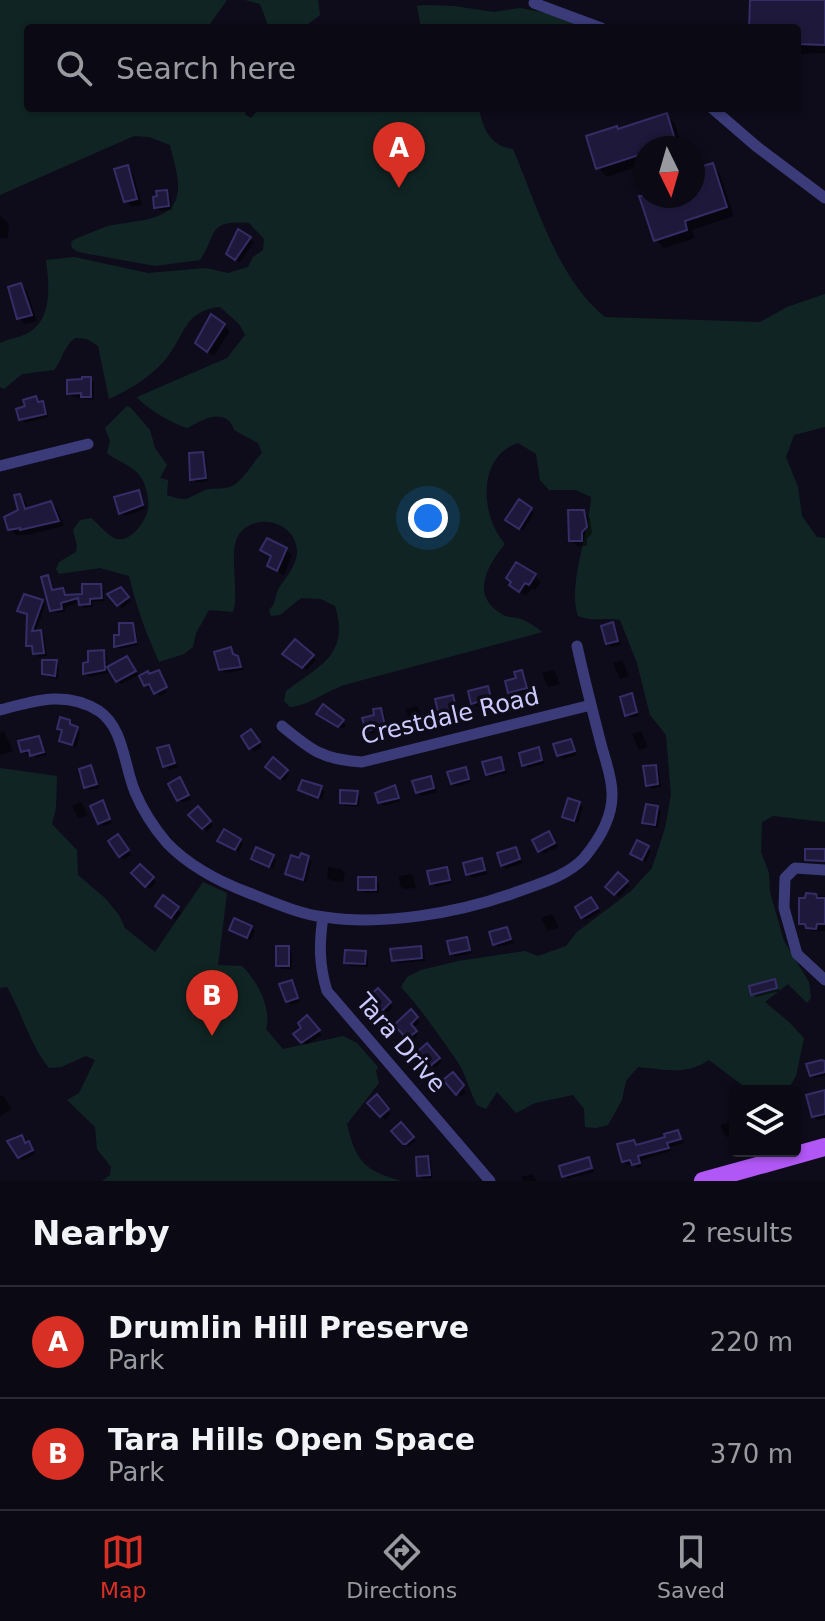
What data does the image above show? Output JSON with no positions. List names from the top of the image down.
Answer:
{
  "streets": {
    "street": ["Crestdale Road", "Tara Drive"]
  },
  "north": "bottom",
  "page": {
    "search": "Search here",
    "pins": ["A", "B"],
    "heading": ["Nearby", "2 results"],
    "list": [
      {
        "mark": "A",
        "name": "Drumlin Hill Preserve",
        "note": "Park",
        "value": "220 m"
      },
      {
        "mark": "B",
        "name": "Tara Hills Open Space",
        "note": "Park",
        "value": "370 m"
      }
    ],
    "nav": ["Map", "Directions", "Saved"]
  }
}
